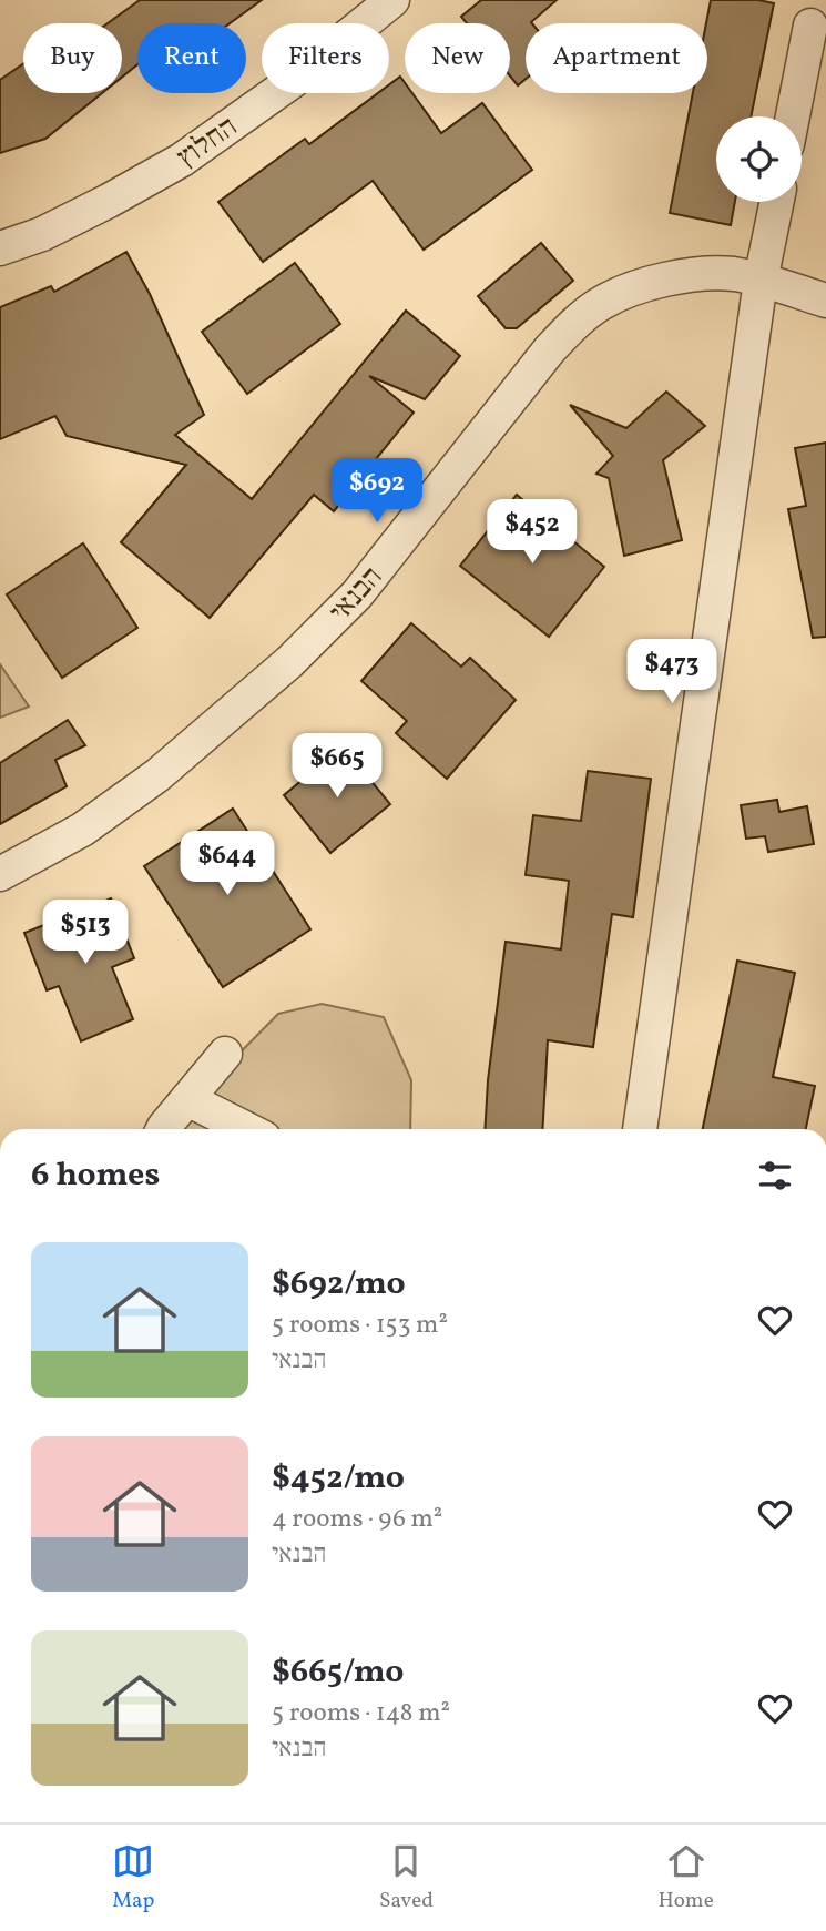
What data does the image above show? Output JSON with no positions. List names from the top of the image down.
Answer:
{
  "streets": {
    "street": ["החלוץ", "הבנאי"]
  },
  "page": {
    "chip": [
      "Buy",
      "Rent",
      "Filters",
      "New",
      "Apartment"
    ],
    "price": [
      "$692",
      "$452",
      "$473",
      "$665",
      "$644",
      "$513"
    ],
    "heading": "6 homes",
    "list": [
      {
        "name": "$692/mo",
        "note": "5 rooms · 153 m² · הבנאי"
      },
      {
        "name": "$452/mo",
        "note": "4 rooms · 96 m² · הבנאי"
      },
      {
        "name": "$665/mo",
        "note": "5 rooms · 148 m² · הבנאי"
      }
    ],
    "tabs": ["Map", "Saved", "Home"]
  }
}
